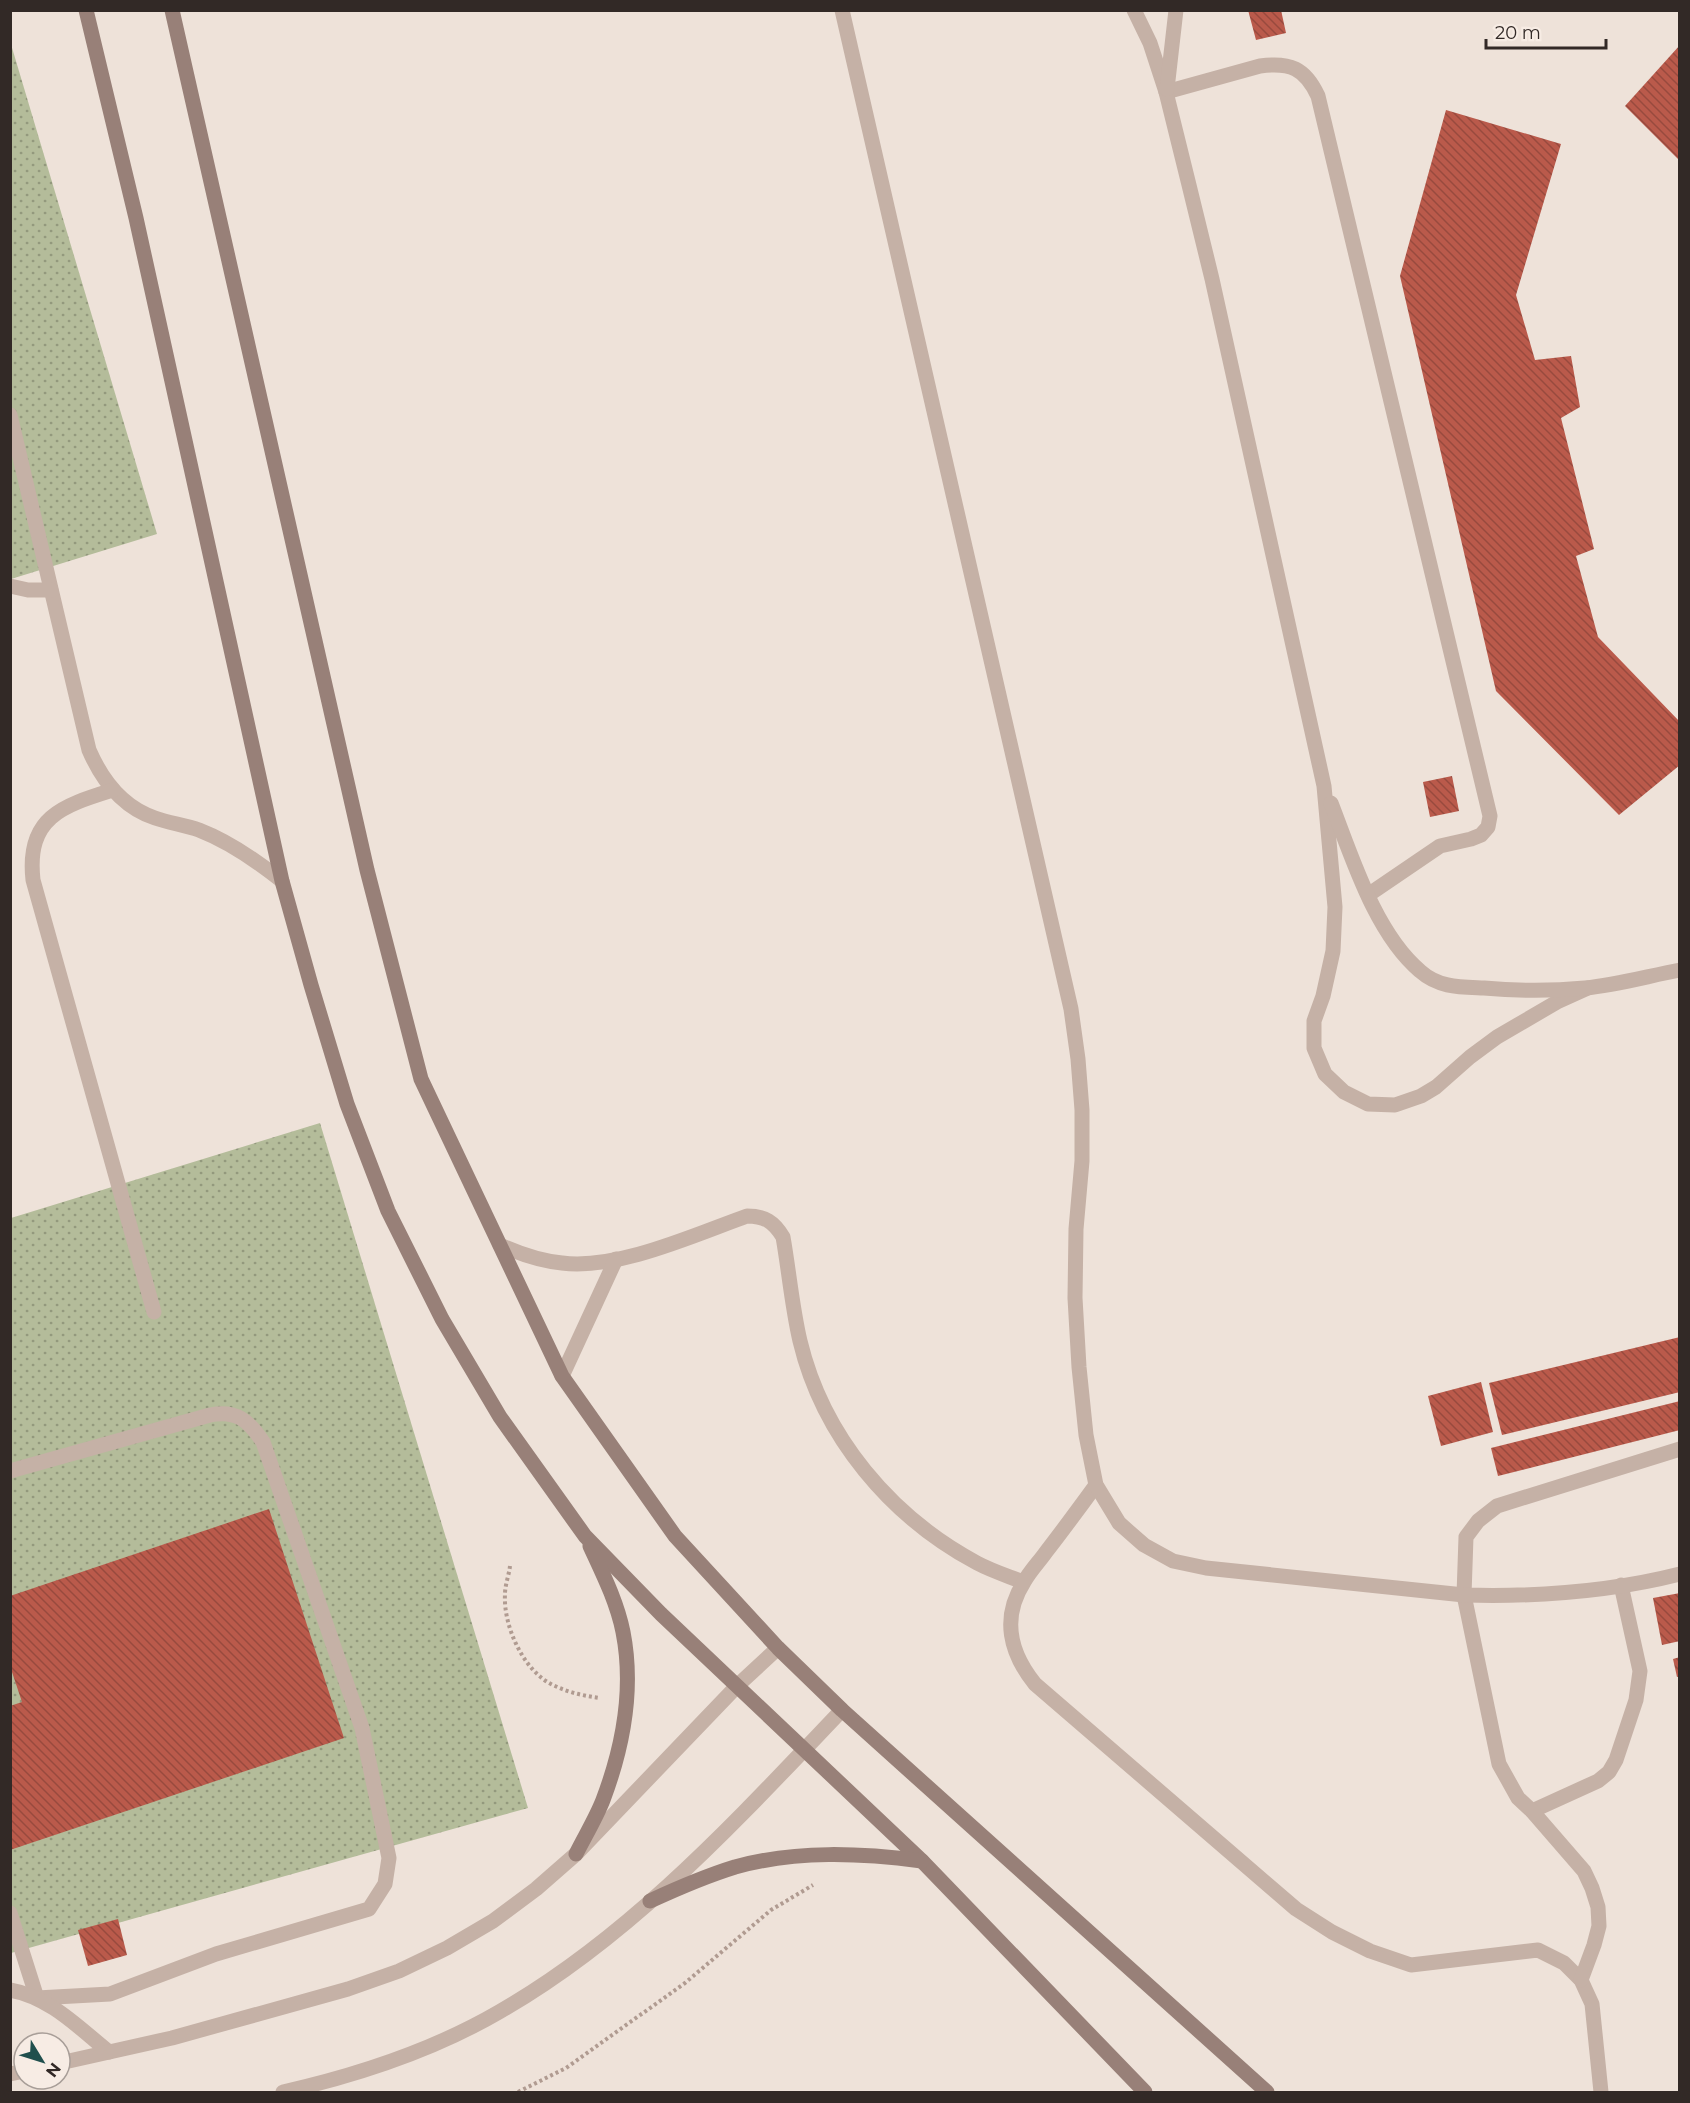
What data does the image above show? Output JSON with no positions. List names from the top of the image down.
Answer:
{
  "scale_bar": "20 m",
  "north": "bottom right"
}
